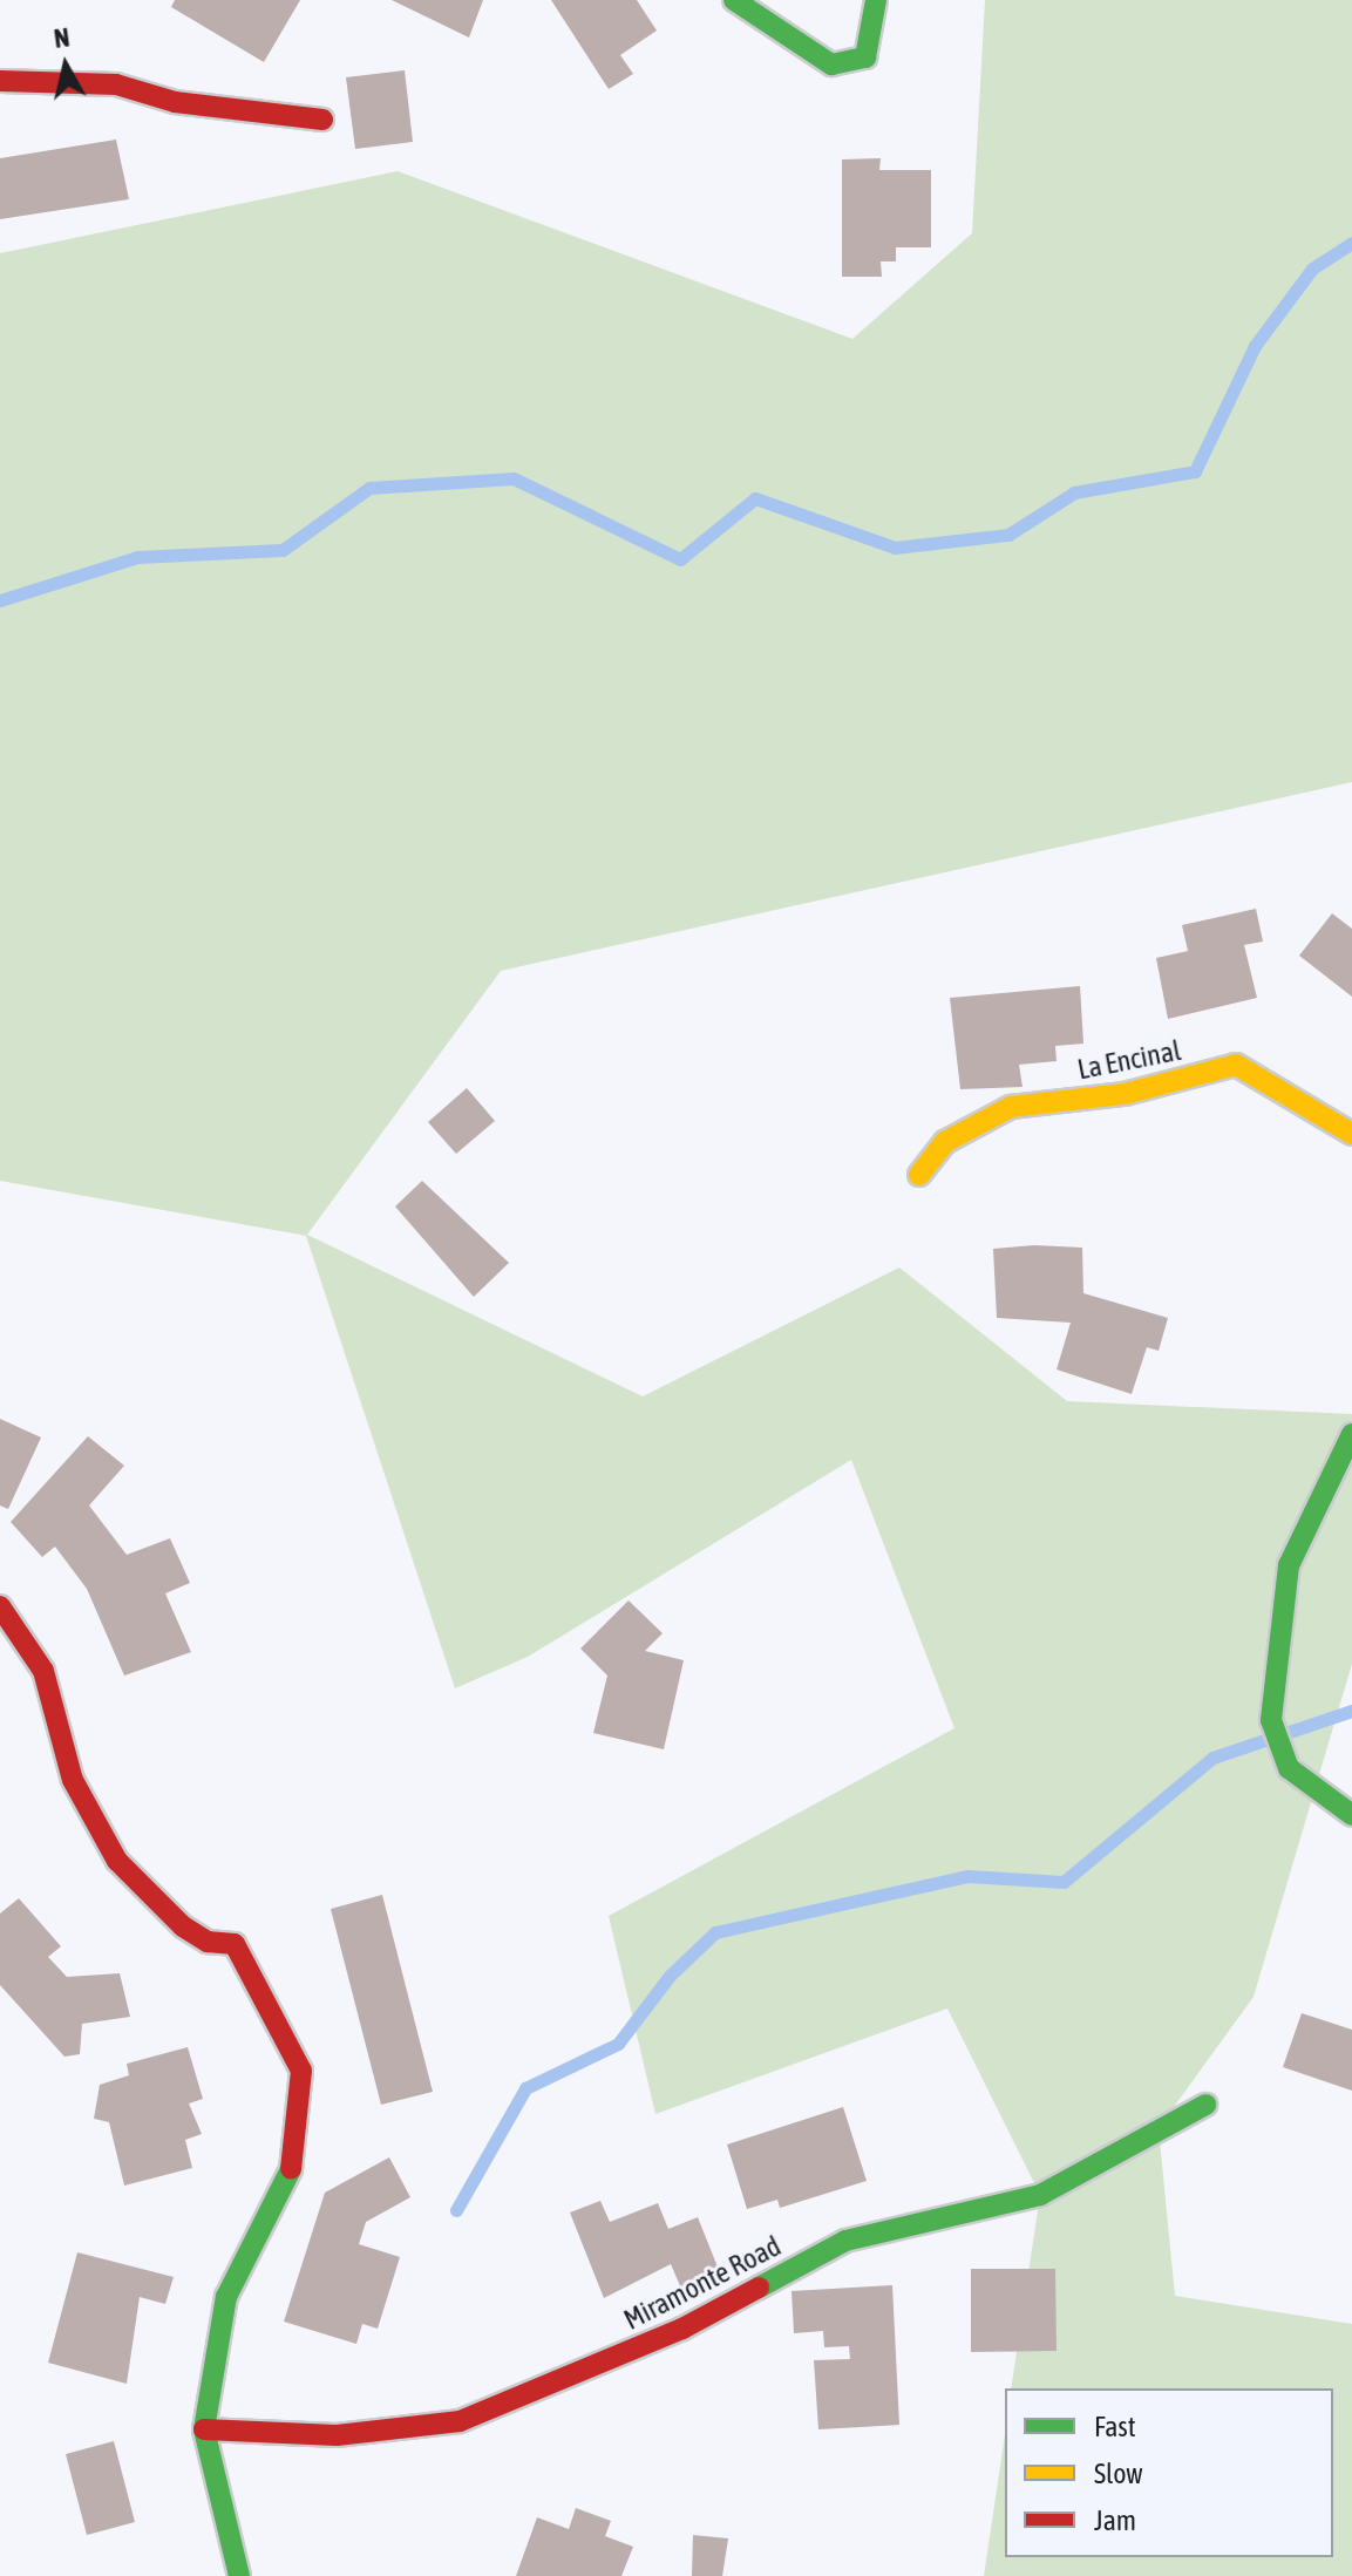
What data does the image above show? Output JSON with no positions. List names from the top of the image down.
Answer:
{
  "streets": {
    "street": ["La Encinal", "Miramonte Road"]
  },
  "legend": ["Fast", "Slow", "Jam"],
  "north": "top"
}
